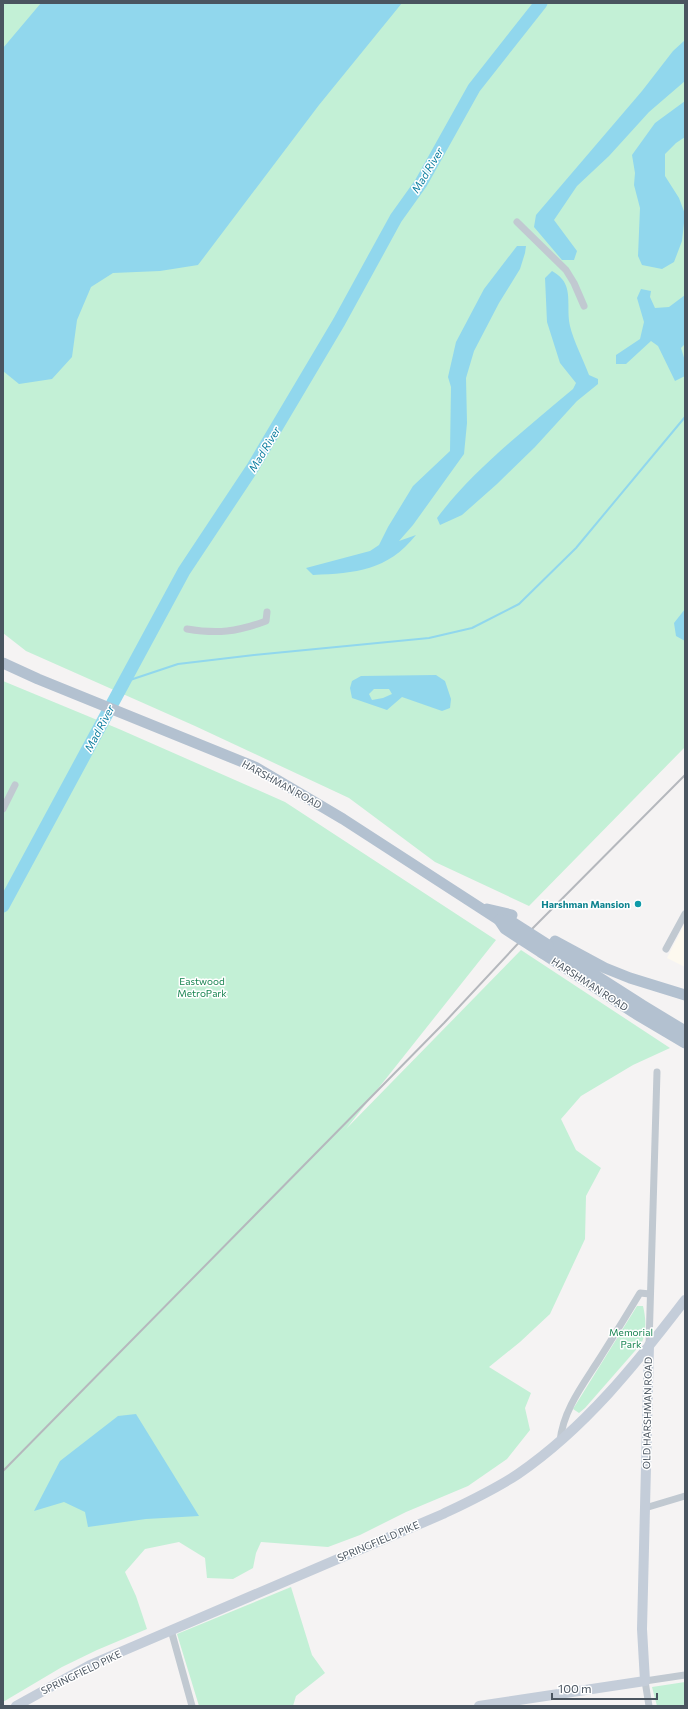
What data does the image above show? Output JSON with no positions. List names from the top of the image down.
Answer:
{
  "streets": {
    "main road": ["HARSHMAN ROAD", "OLD HARSHMAN ROAD", "SPRINGFIELD PIKE"]
  },
  "crossings": [
    ["OLD HARSHMAN ROAD", "SPRINGFIELD PIKE"]
  ],
  "water": ["Mad River"],
  "parks": ["Eastwood MetroPark", "Memorial Park"],
  "places": ["Harshman Mansion"],
  "scale_bar": "100 m"
}
